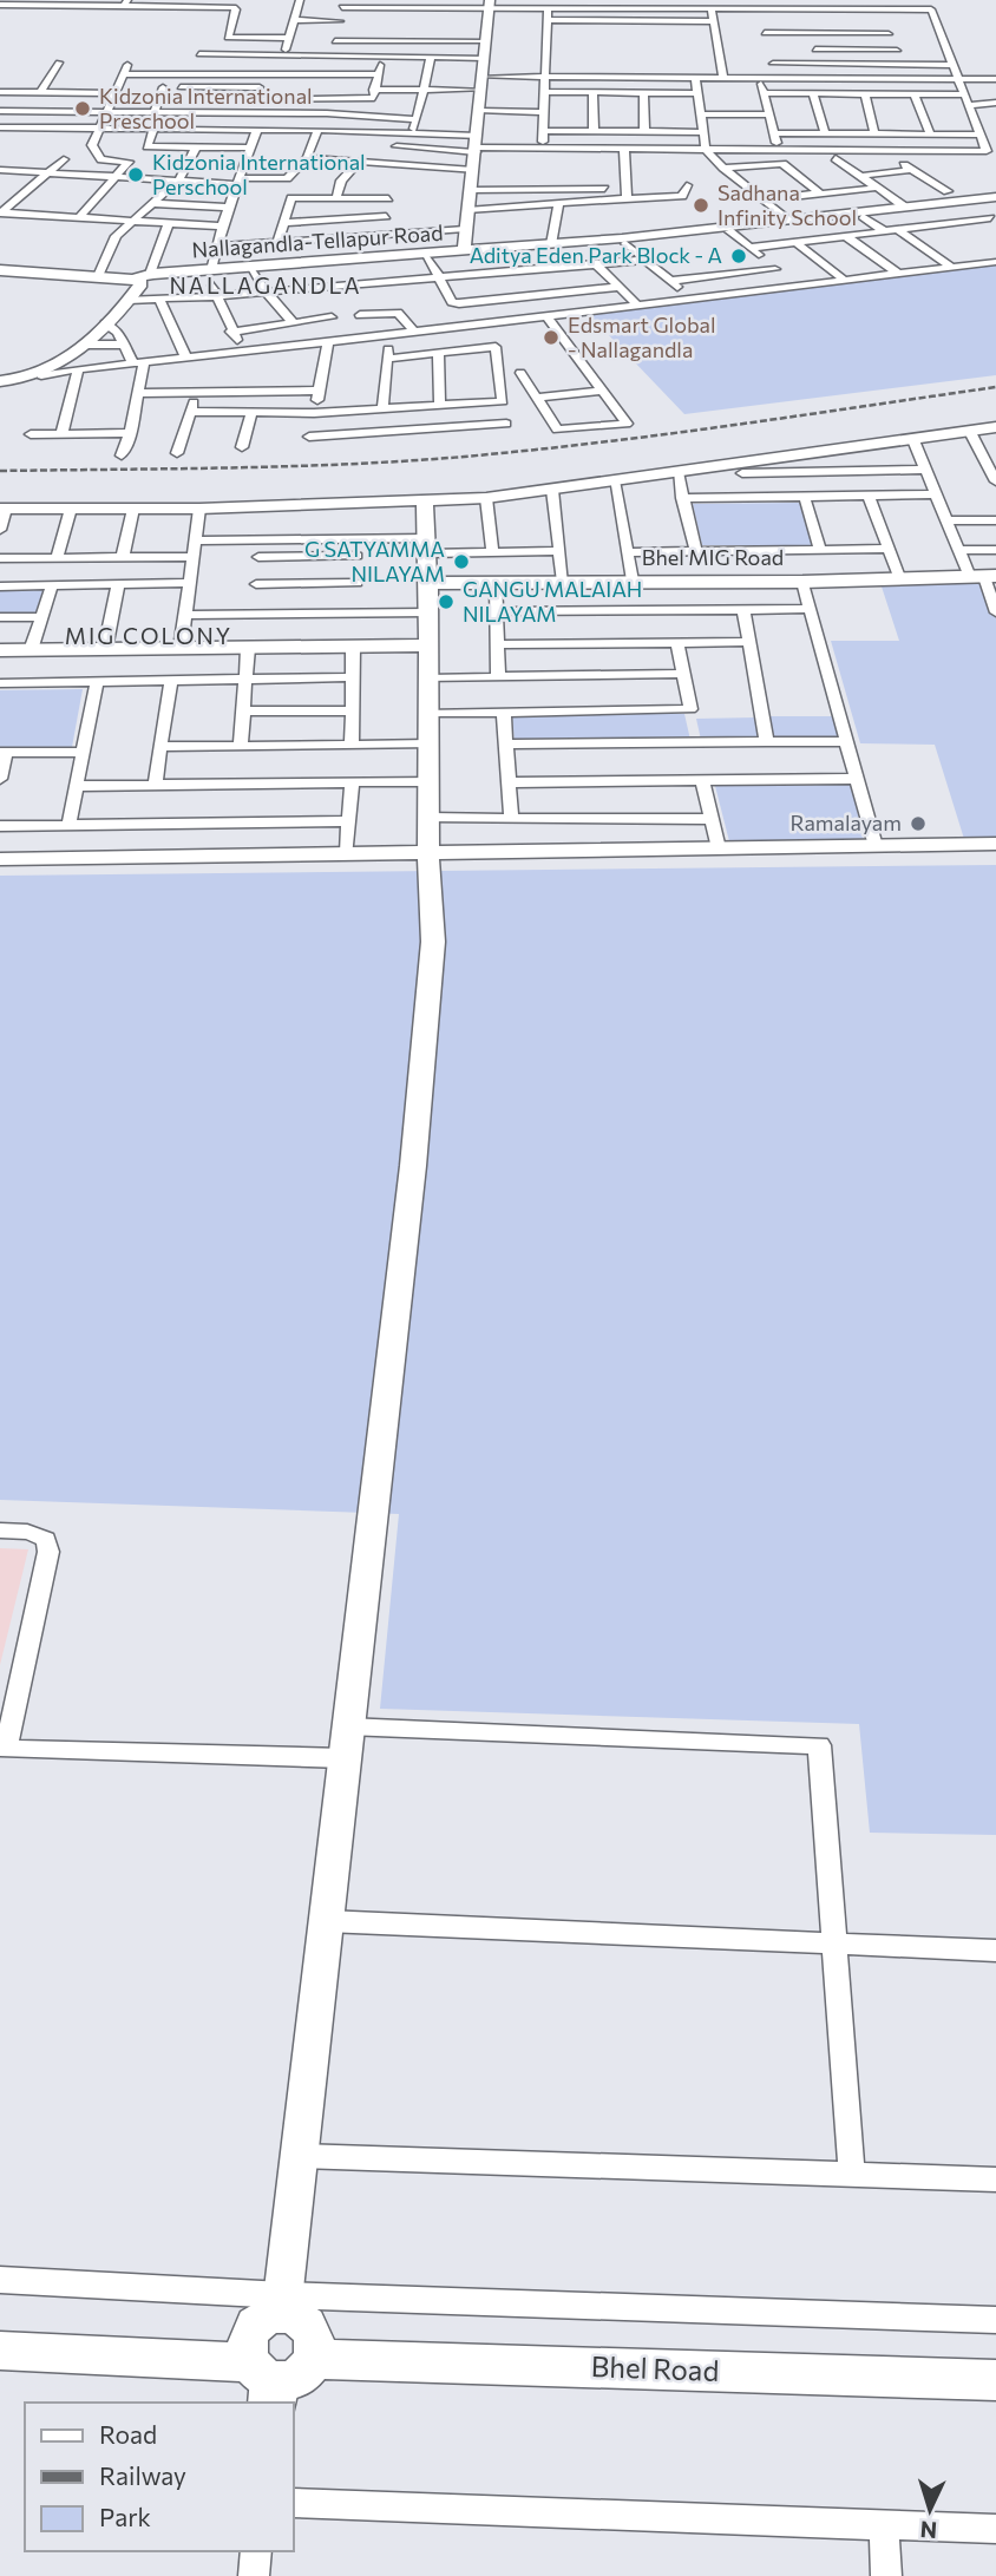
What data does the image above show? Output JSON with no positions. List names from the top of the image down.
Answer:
{
  "streets": {
    "street": ["Nallagandla-Tellapur Road", "Bhel MIG Road", "Bhel Road"]
  },
  "districts": ["NALLAGANDLA", "MIG COLONY"],
  "places": [
    "Kidzonia International Preschool",
    "Kidzonia International Perschool",
    "Sadhana Infinity School",
    "Aditya Eden Park Block - A",
    "Edsmart Global - Nallagandla",
    "G SATYAMMA NILAYAM",
    "GANGU MALAIAH NILAYAM",
    "Ramalayam"
  ],
  "legend": ["Road", "Railway", "Park"],
  "north": "bottom"
}
